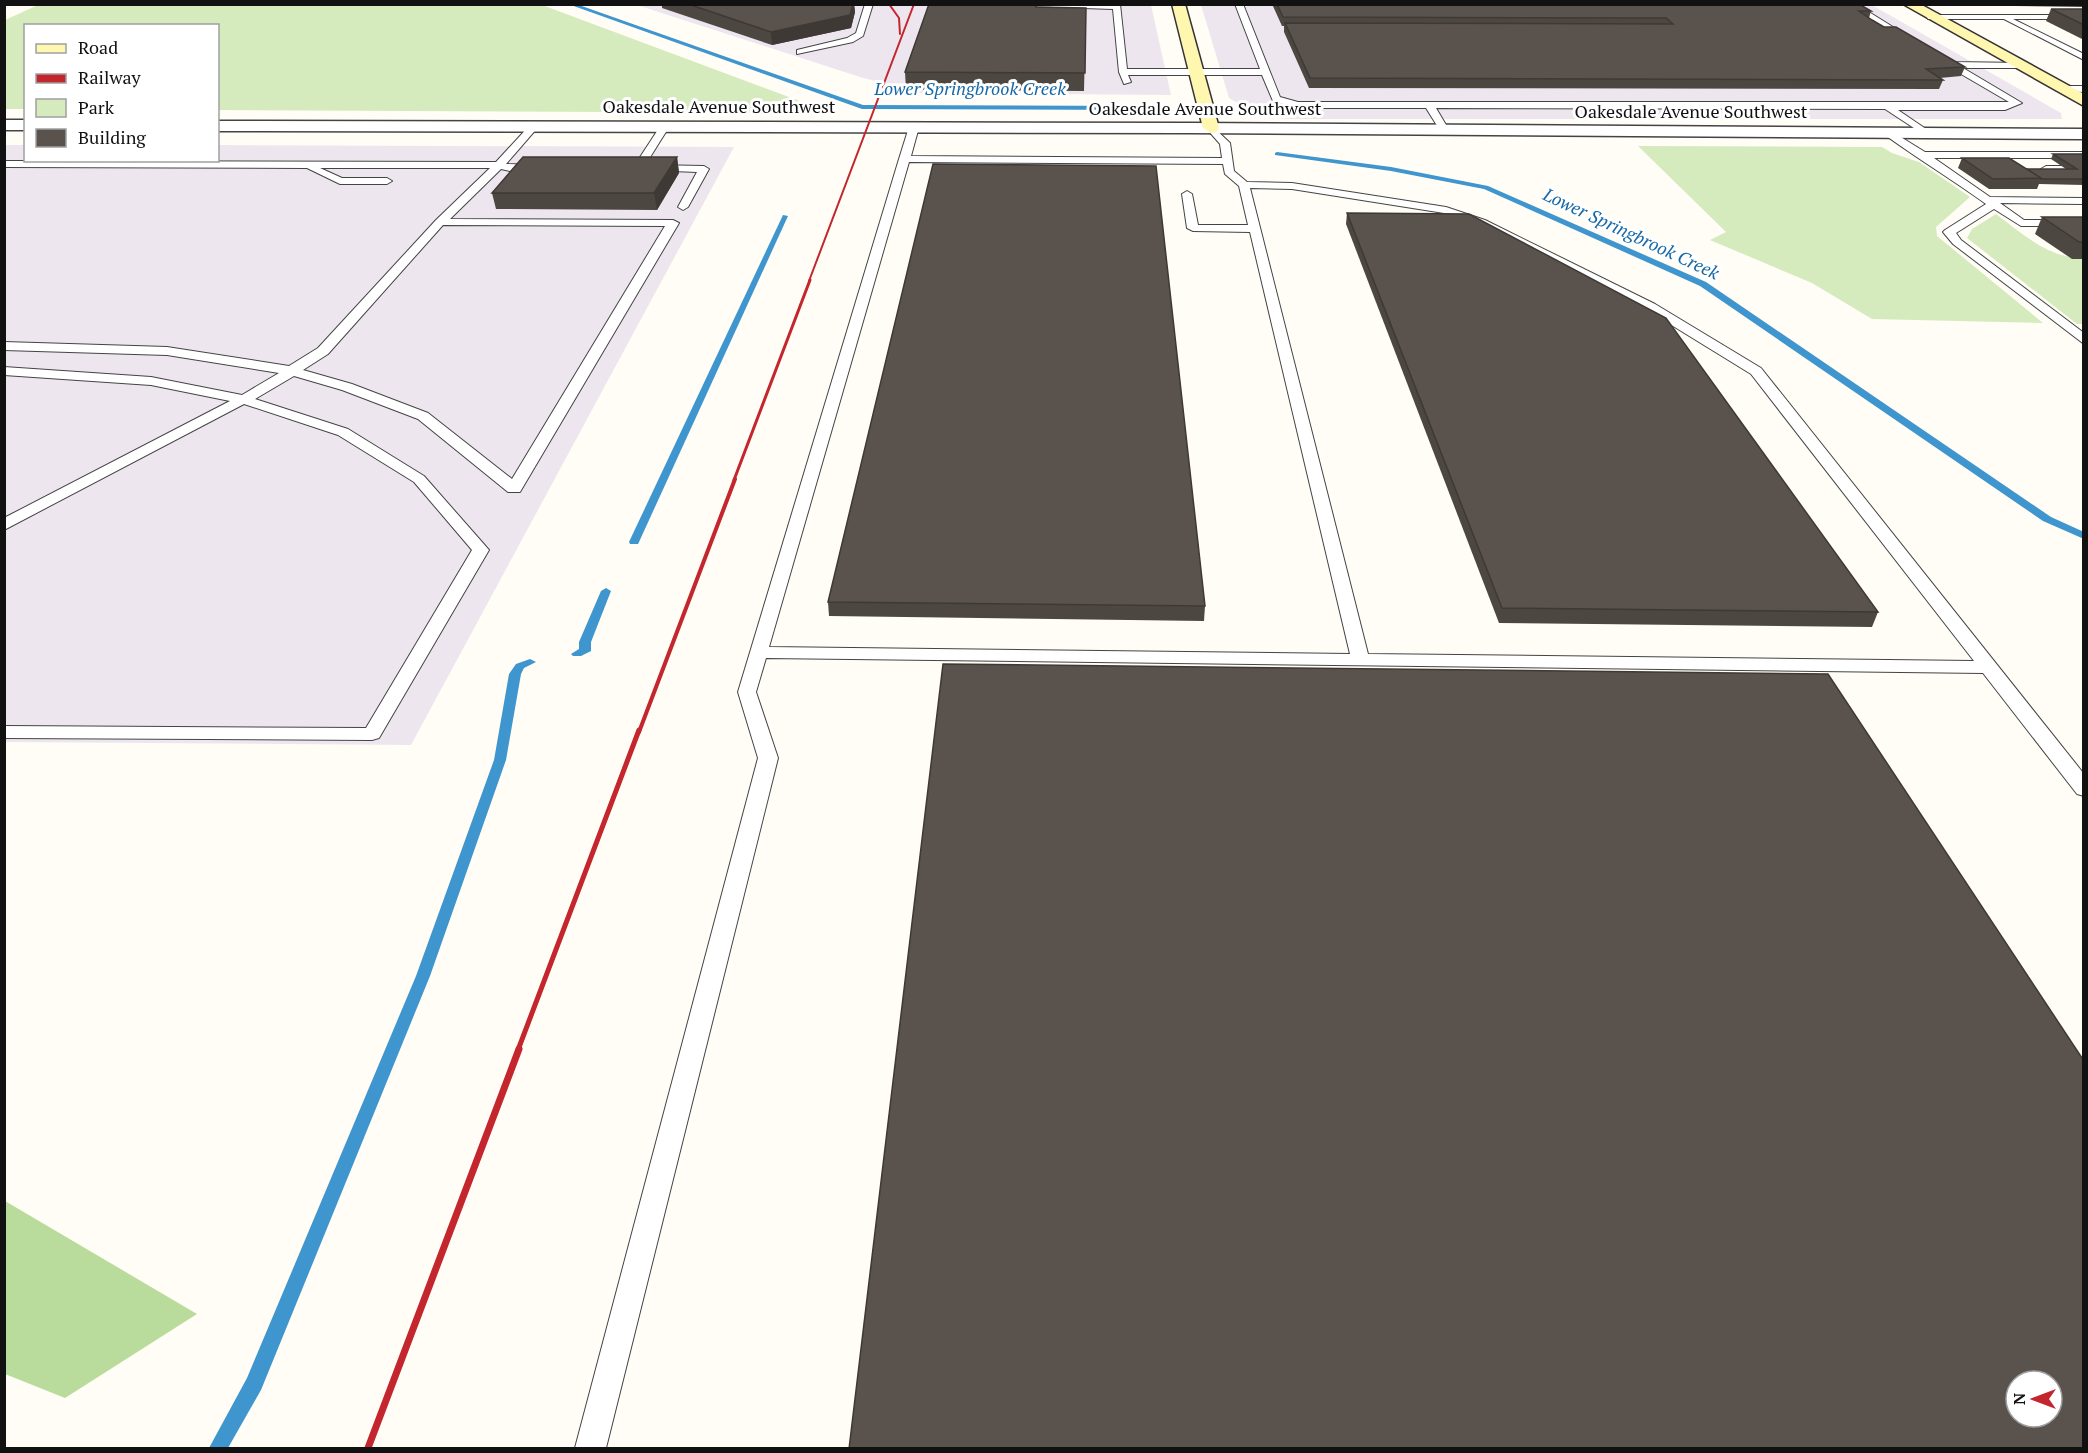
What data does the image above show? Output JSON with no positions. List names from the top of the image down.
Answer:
{
  "streets": {
    "street": ["Oakesdale Avenue Southwest"]
  },
  "water": ["Lower Springbrook Creek"],
  "legend": [
    "Road",
    "Railway",
    "Park",
    "Building"
  ],
  "north": "left"
}
